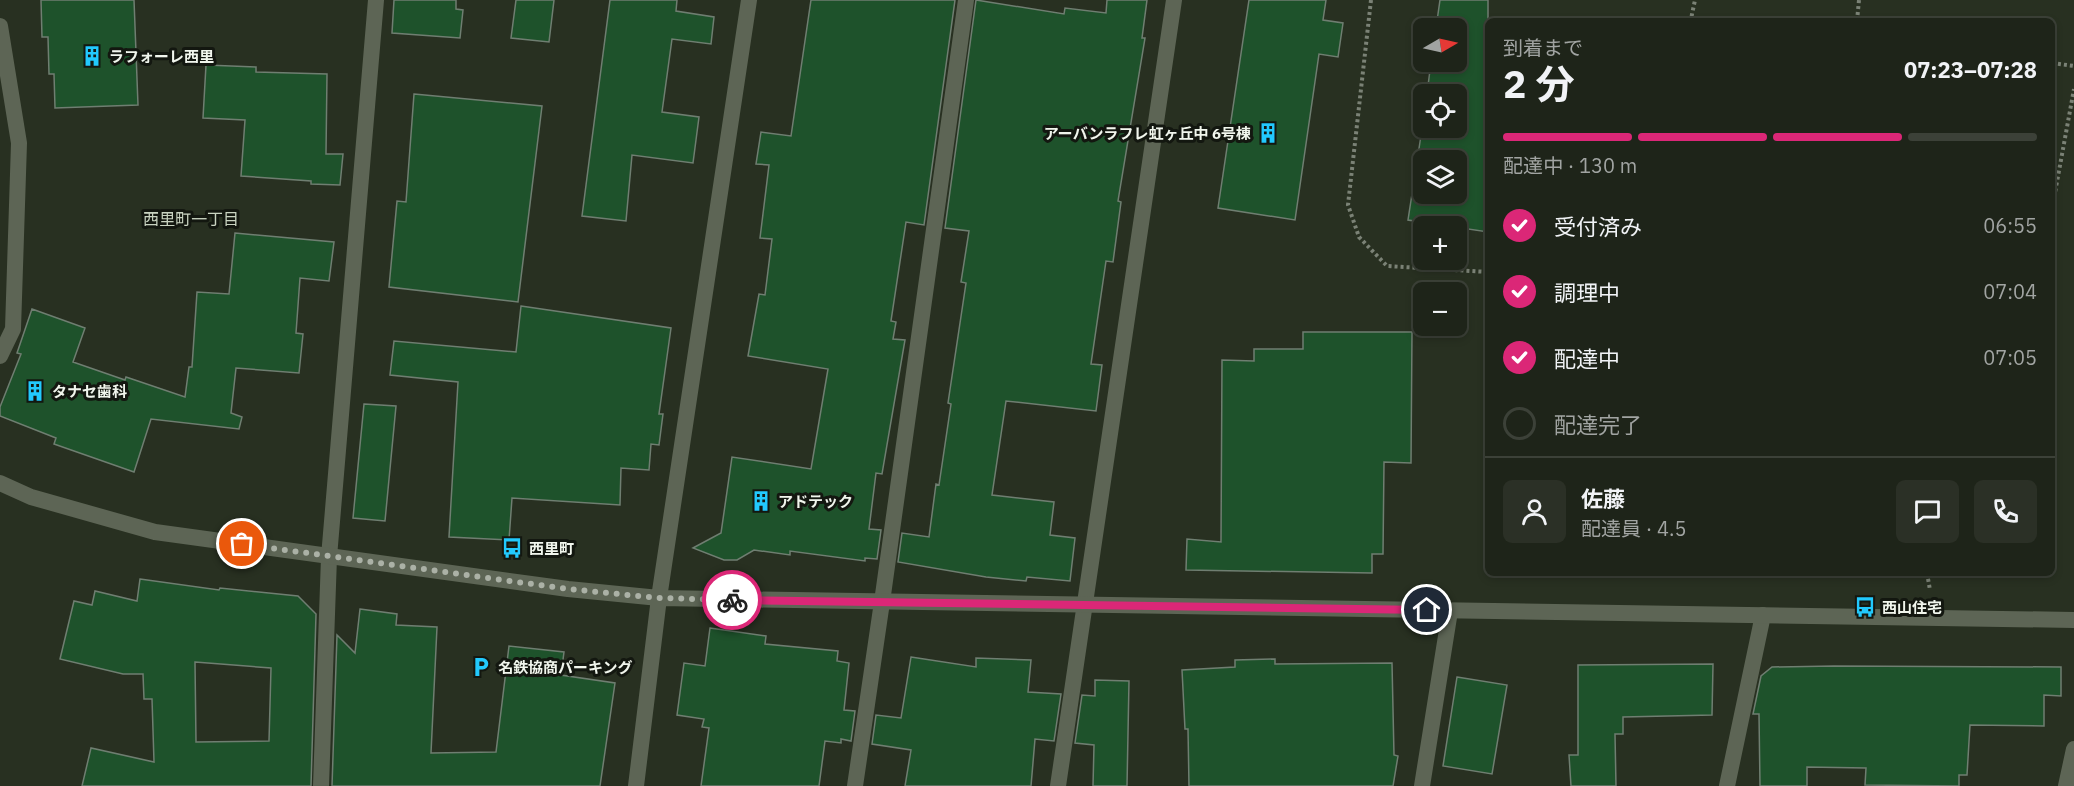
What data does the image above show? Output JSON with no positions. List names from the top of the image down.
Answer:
{
  "districts": ["西里町一丁目"],
  "places": {
    "building": [
      "ラフォーレ西里",
      "アーバンラフレ虹ヶ丘中 6号棟",
      "タナセ歯科",
      "アドテック"
    ],
    "bus stop": ["西里町", "西山住宅"],
    "parking": ["名鉄協商パーキング"]
  },
  "north": "right",
  "page": {
    "map_buttons": ["+", "−"],
    "heading": ["2 分", "到着まで", "07:23–07:28"],
    "panel": ["佐藤", "配達員 · 4.5"],
    "bar": "配達中 · 130 m",
    "list": [
      ["受付済み", "06:55"],
      ["調理中", "07:04"],
      ["配達中", "07:05"],
      "配達完了"
    ]
  }
}
